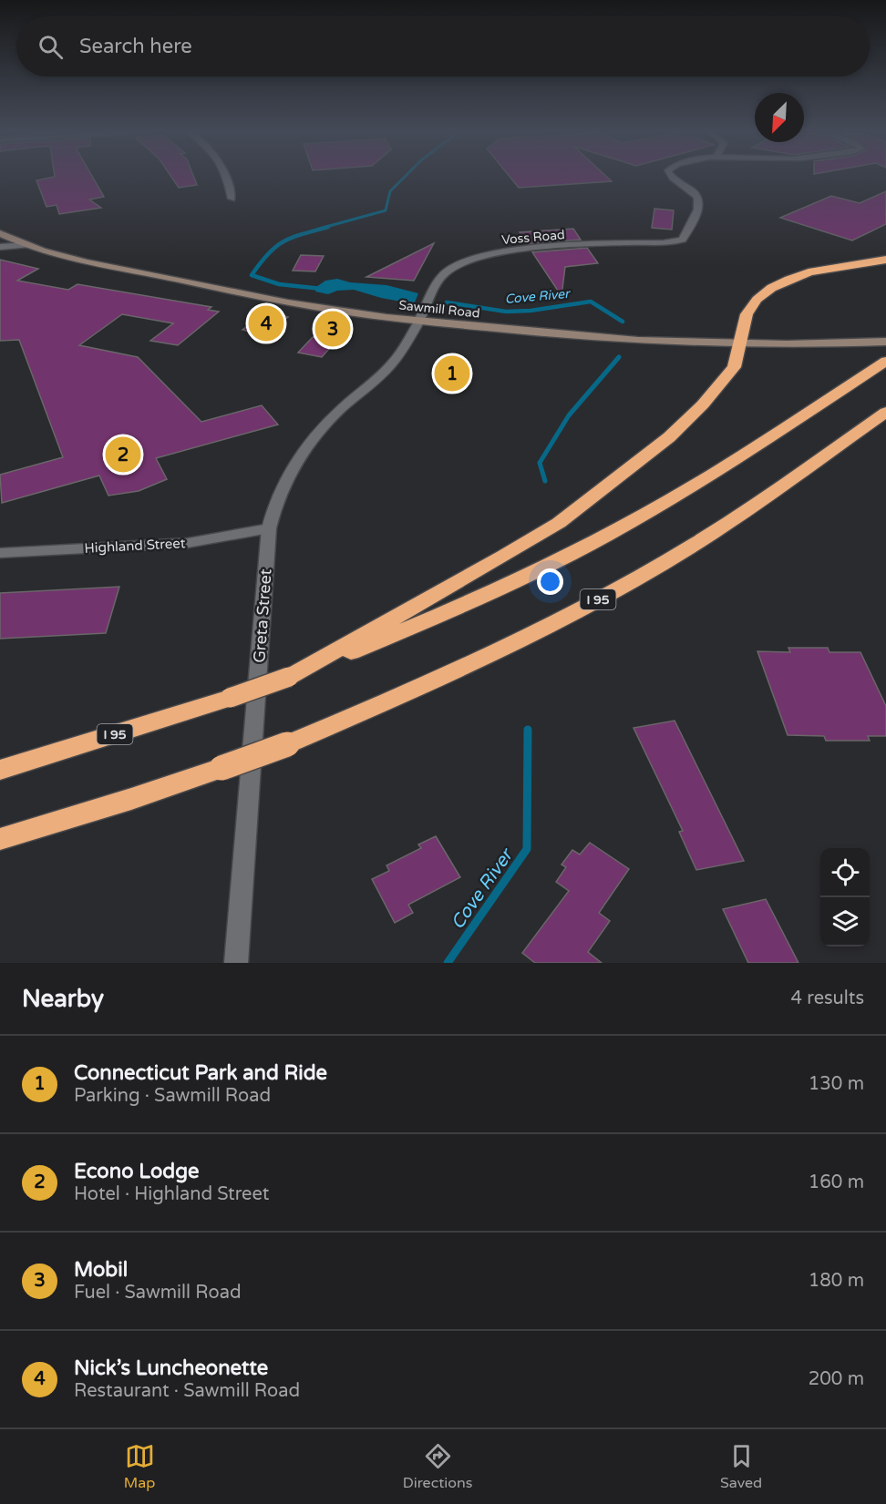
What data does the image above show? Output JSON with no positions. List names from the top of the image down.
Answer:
{
  "streets": {
    "highway": ["I 95"],
    "main road": ["Sawmill Road"],
    "street": ["Voss Road", "Highland Street", "Greta Street"]
  },
  "crossings": [
    ["Voss Road", "Sawmill Road"],
    ["Voss Road", "Greta Street"],
    ["Sawmill Road", "Greta Street"],
    ["Highland Street", "Greta Street"]
  ],
  "water": ["Cove River"],
  "north": "bottom left",
  "page": {
    "search": "Search here",
    "pins": [
      "4",
      "3",
      "1",
      "2"
    ],
    "heading": ["Nearby", "4 results"],
    "list": [
      {
        "mark": "1",
        "name": "Connecticut Park and Ride",
        "note": "Parking · Sawmill Road",
        "value": "130 m"
      },
      {
        "mark": "2",
        "name": "Econo Lodge",
        "note": "Hotel · Highland Street",
        "value": "160 m"
      },
      {
        "mark": "3",
        "name": "Mobil",
        "note": "Fuel · Sawmill Road",
        "value": "180 m"
      },
      {
        "mark": "4",
        "name": "Nick’s Luncheonette",
        "note": "Restaurant · Sawmill Road",
        "value": "200 m"
      }
    ],
    "nav": ["Map", "Directions", "Saved"]
  }
}
